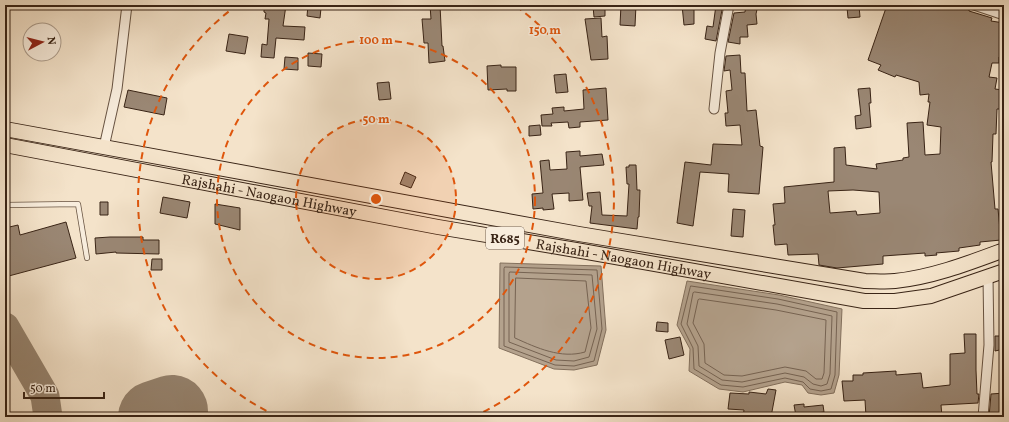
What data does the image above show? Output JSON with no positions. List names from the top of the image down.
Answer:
{
  "streets": {
    "main road": ["Rajshahi - Naogaon Highway", "R685"]
  },
  "scale_bar": "50 m",
  "north": "right",
  "rings": ["150 m", "100 m", "50 m"]
}
